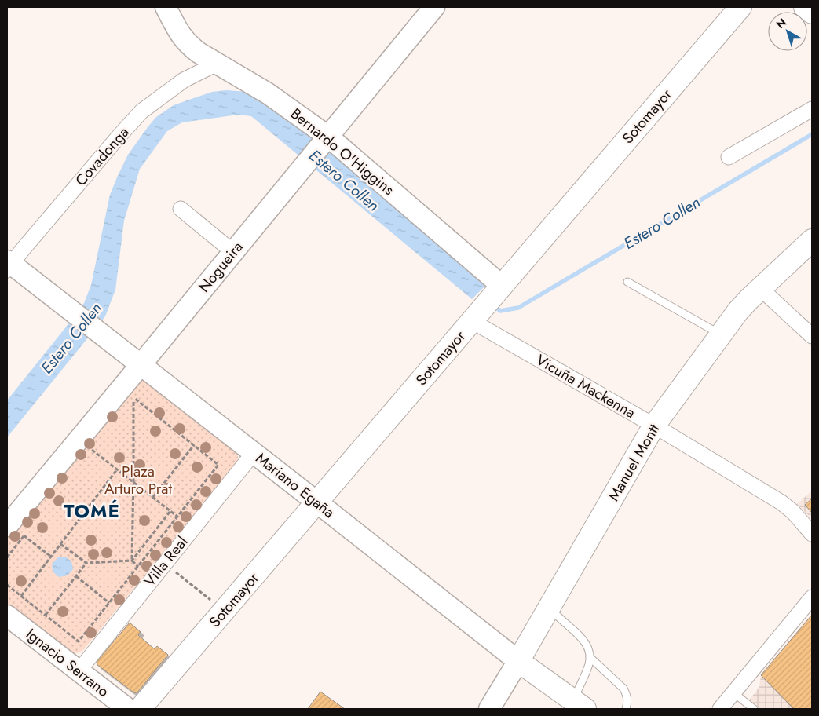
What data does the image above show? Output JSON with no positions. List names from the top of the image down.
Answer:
{
  "streets": {
    "main road": [
      "Sotomayor",
      "Bernardo O'Higgins",
      "Nogueira",
      "Manuel Montt",
      "Mariano Egaña",
      "Ignacio Serrano"
    ],
    "street": ["Covadonga", "Vicuña Mackenna", "Villa Real"]
  },
  "crossings": [
    ["Sotomayor", "Bernardo O'Higgins"],
    ["Sotomayor", "Vicuña Mackenna"],
    ["Sotomayor", "Mariano Egaña"],
    ["Bernardo O'Higgins", "Covadonga"],
    ["Bernardo O'Higgins", "Nogueira"],
    ["Covadonga", "Mariano Egaña"],
    ["Nogueira", "Mariano Egaña"],
    ["Vicuña Mackenna", "Manuel Montt"],
    ["Manuel Montt", "Mariano Egaña"],
    ["Mariano Egaña", "Villa Real"],
    ["Villa Real", "Ignacio Serrano"]
  ],
  "districts": ["TOMÉ"],
  "water": ["Estero Collen"],
  "parks": ["Plaza Arturo Prat"],
  "north": "top left"
}
